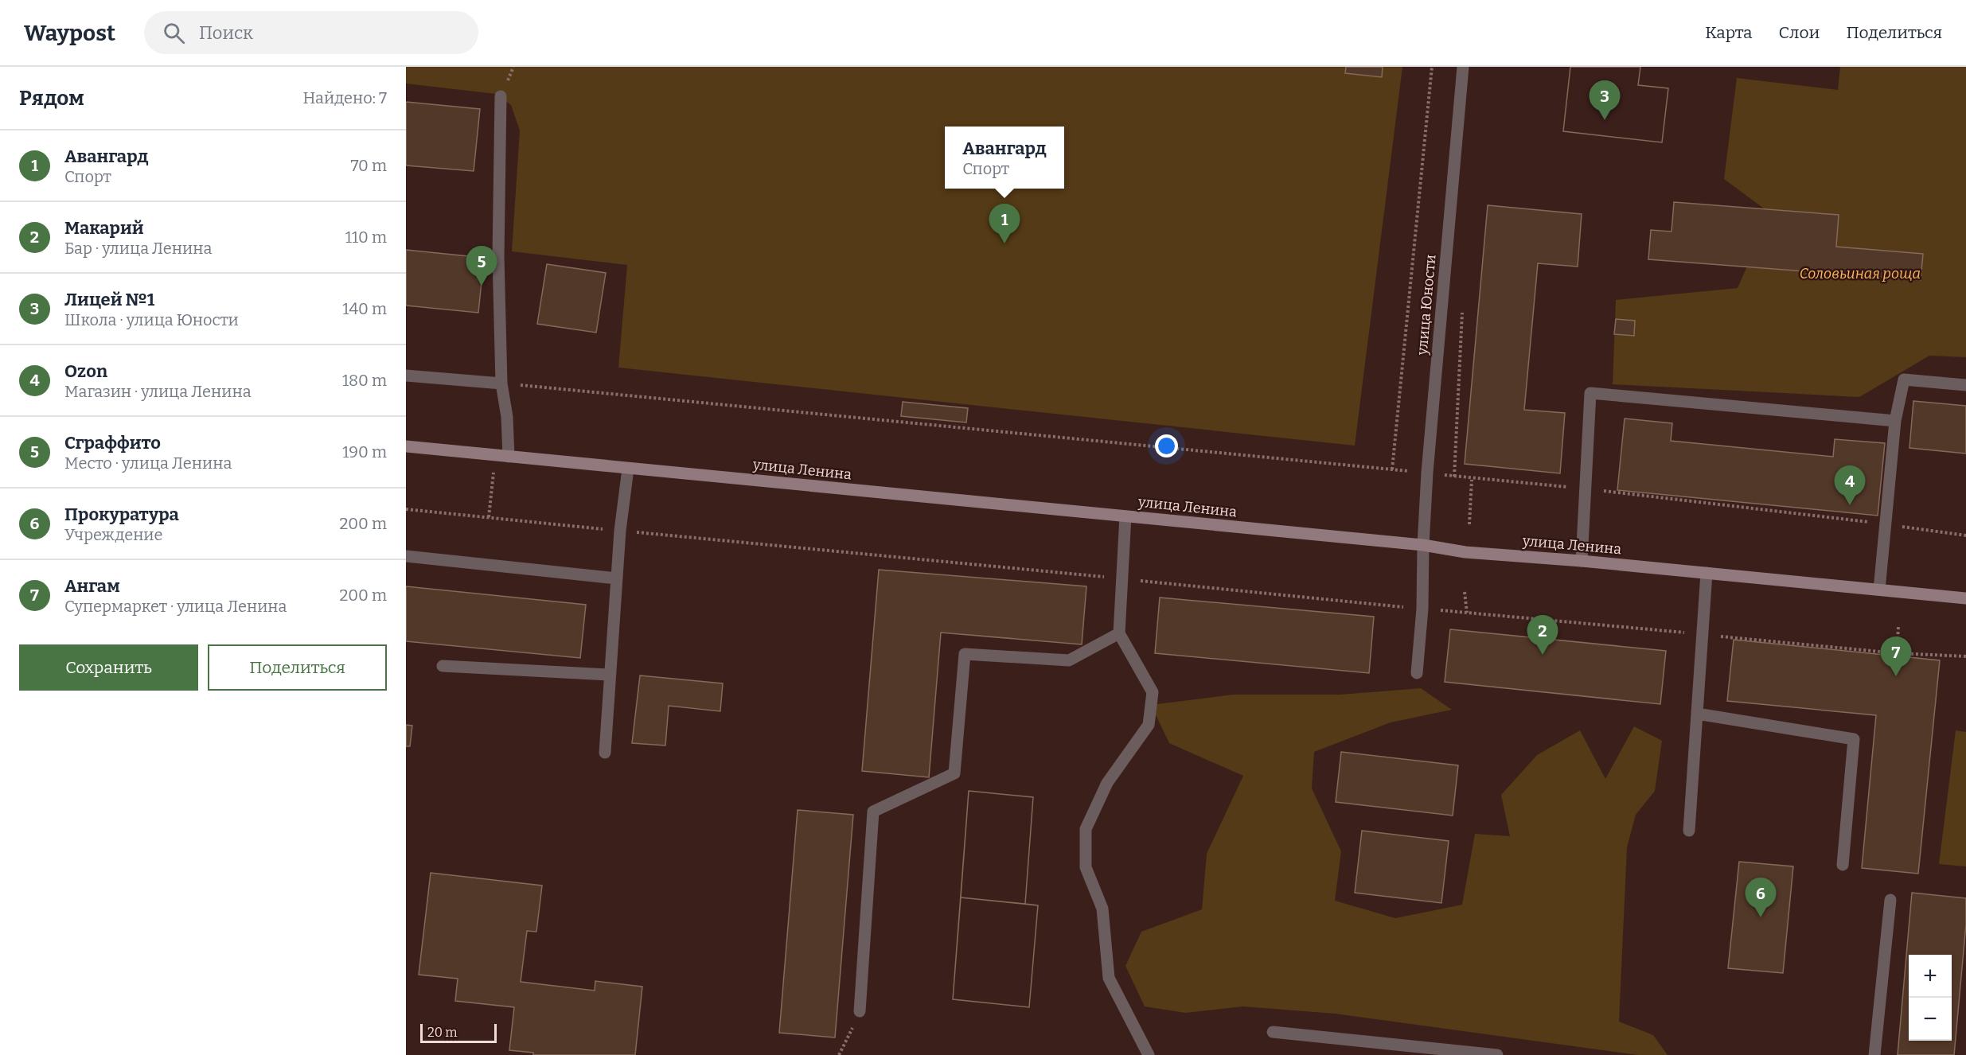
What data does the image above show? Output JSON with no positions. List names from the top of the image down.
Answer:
{
  "streets": {
    "main road": ["улица Ленина"],
    "street": ["улица Юности"]
  },
  "crossings": [
    ["улица Юности", "улица Ленина"]
  ],
  "parks": ["Соловьиная роща"],
  "scale_bar": "20 m",
  "page": {
    "header": "Waypost",
    "search": "Поиск",
    "nav": ["Карта", "Слои", "Поделиться"],
    "heading": ["Рядом", "Найдено: 7"],
    "pins": [
      "3",
      "1",
      "5",
      "4",
      "2",
      "7",
      "6"
    ],
    "popup": ["Авангард", "Спорт"],
    "list": [
      {
        "mark": "1",
        "name": "Авангард",
        "note": "Спорт",
        "value": "70 m"
      },
      {
        "mark": "2",
        "name": "Макарий",
        "note": "Бар · улица Ленина",
        "value": "110 m"
      },
      {
        "mark": "3",
        "name": "Лицей №1",
        "note": "Школа · улица Юности",
        "value": "140 m"
      },
      {
        "mark": "4",
        "name": "Ozon",
        "note": "Магазин · улица Ленина",
        "value": "180 m"
      },
      {
        "mark": "5",
        "name": "Сграффито",
        "note": "Место · улица Ленина",
        "value": "190 m"
      },
      {
        "mark": "6",
        "name": "Прокуратура",
        "note": "Учреждение",
        "value": "200 m"
      },
      {
        "mark": "7",
        "name": "Ангам",
        "note": "Супермаркет · улица Ленина",
        "value": "200 m"
      }
    ],
    "buttons": ["Сохранить", "Поделиться"],
    "map_buttons": ["+", "−"],
    "scale": "20 m"
  }
}
